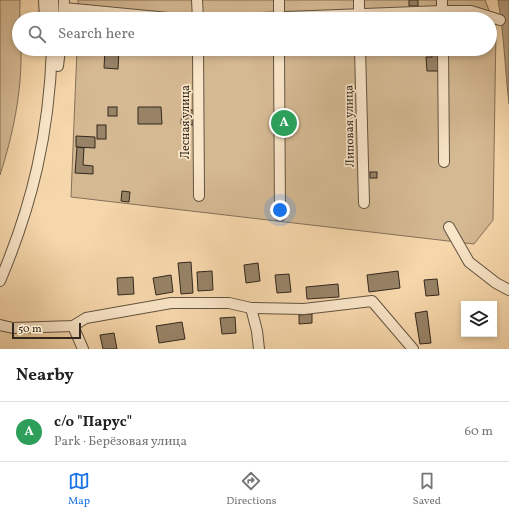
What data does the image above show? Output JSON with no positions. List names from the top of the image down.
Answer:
{
  "streets": {
    "street": ["Лесная улица", "Липовая улица"]
  },
  "scale_bar": "50 m",
  "page": {
    "search": "Search here",
    "pins": "A",
    "scale": "50 m",
    "heading": "Nearby",
    "list": [
      {
        "mark": "A",
        "name": "с/о \"Парус\"",
        "note": "Park · Берёзовая улица",
        "value": "60 m"
      }
    ],
    "nav": ["Map", "Directions", "Saved"]
  }
}
